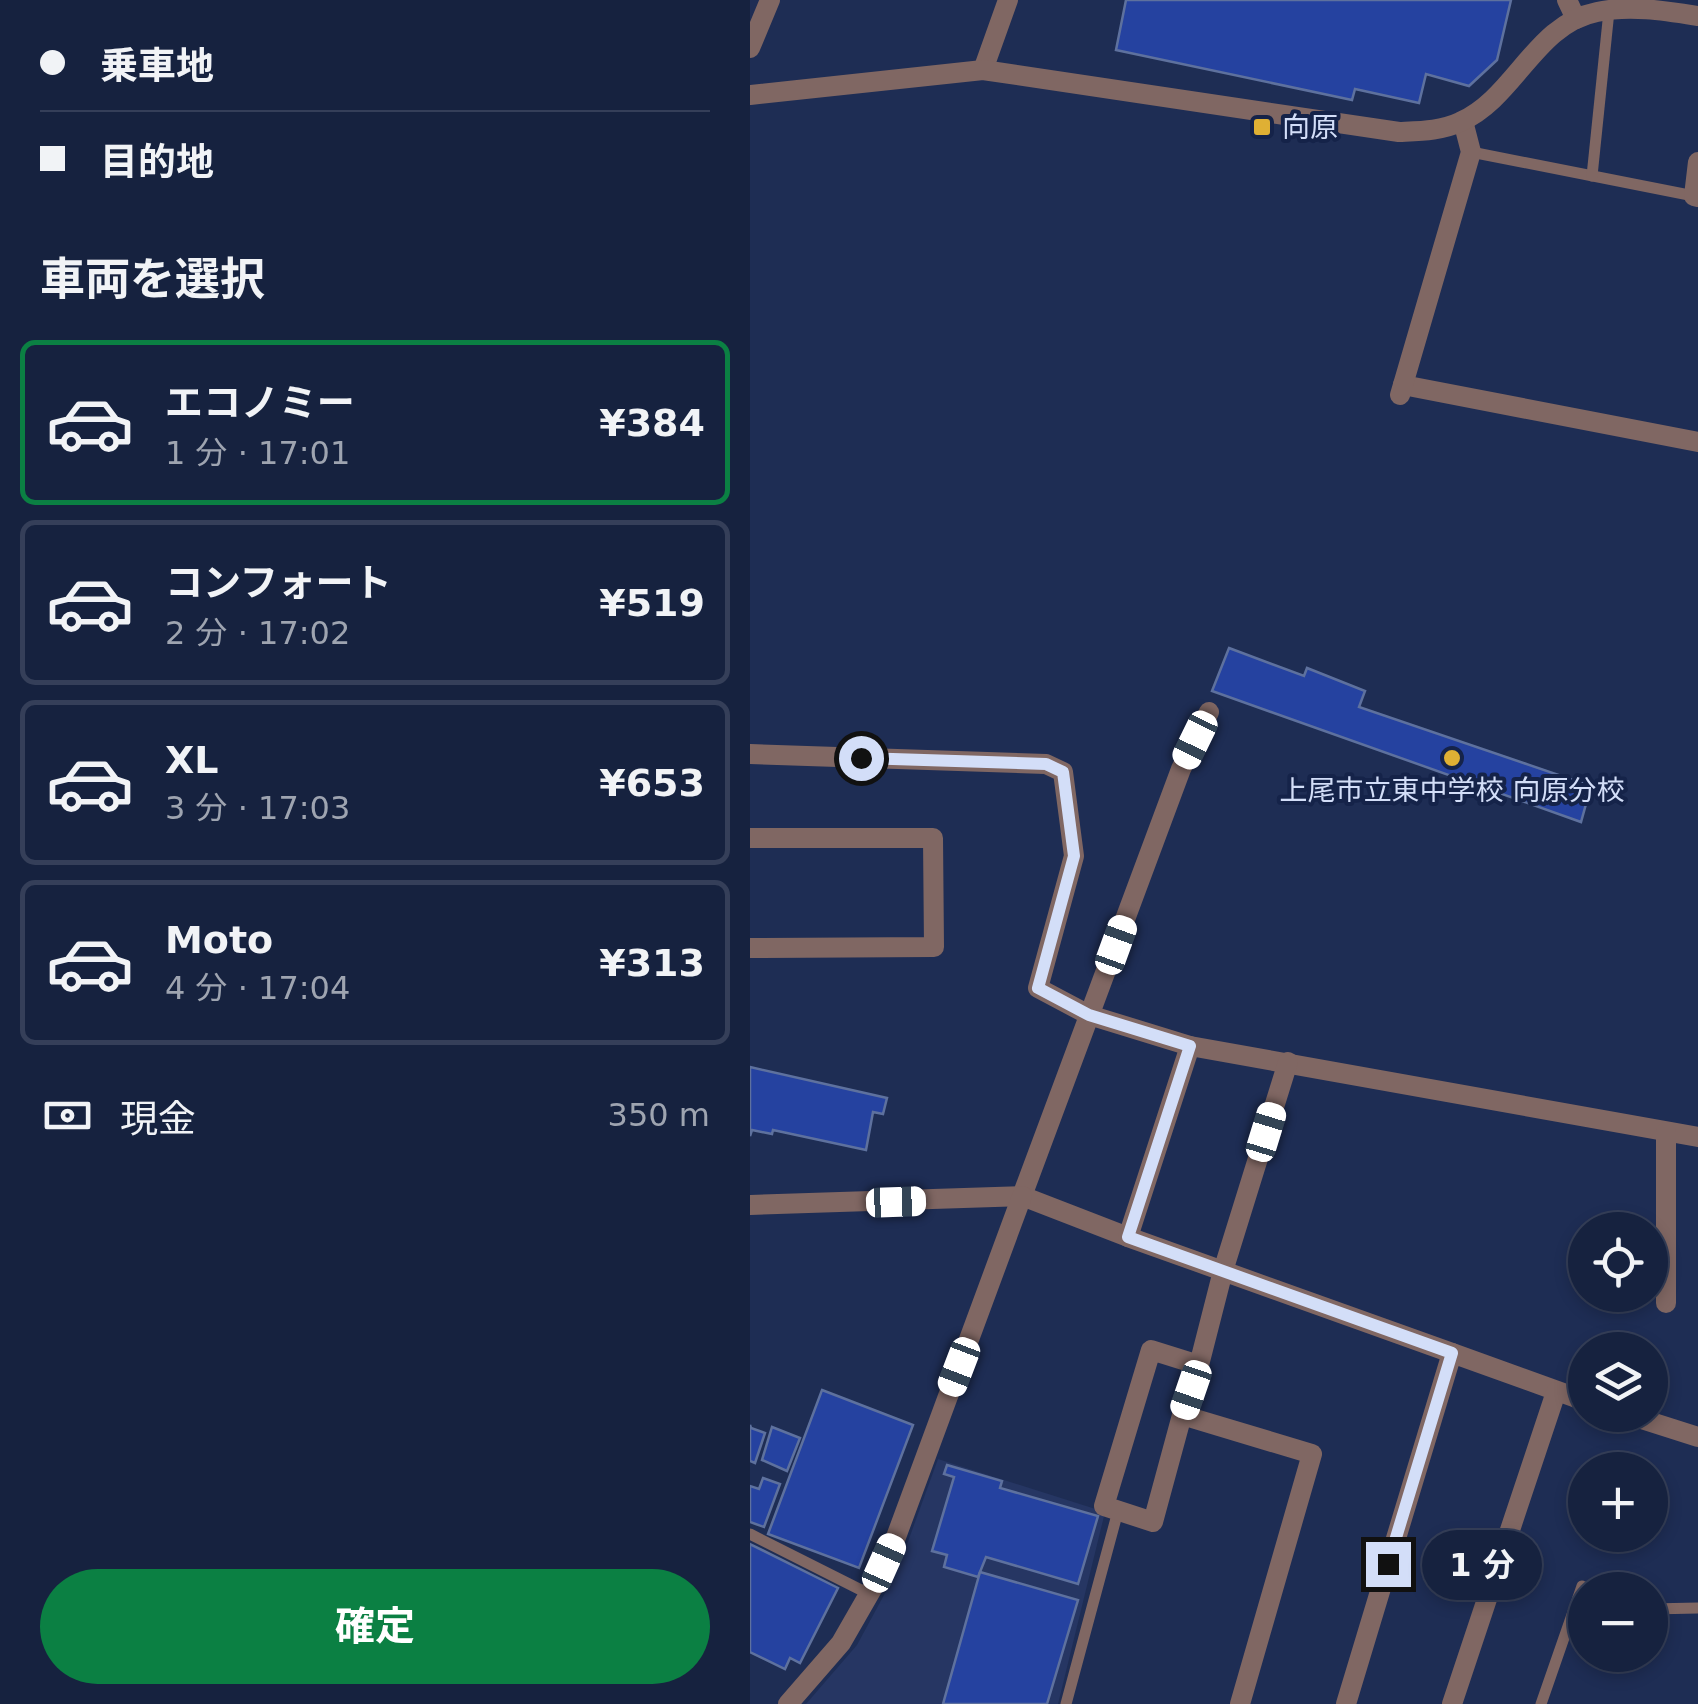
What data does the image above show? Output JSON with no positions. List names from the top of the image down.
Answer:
{
  "places": {
    "transit": ["向原"],
    "other": ["上尾市立東中学校 向原分校"]
  },
  "page": {
    "banner": ["乗車地", "目的地"],
    "heading": "車両を選択",
    "list": [
      {
        "name": "エコノミー",
        "note": "1 分 · 17:01",
        "value": "¥384"
      },
      {
        "name": "コンフォート",
        "note": "2 分 · 17:02",
        "value": "¥519"
      },
      {
        "name": "XL",
        "note": "3 分 · 17:03",
        "value": "¥653"
      },
      {
        "name": "Moto",
        "note": "4 分 · 17:04",
        "value": "¥313"
      }
    ],
    "pay": ["現金", "350 m"],
    "map_buttons": ["+", "−"],
    "bubble": "1 分",
    "buttons": "確定"
  }
}
